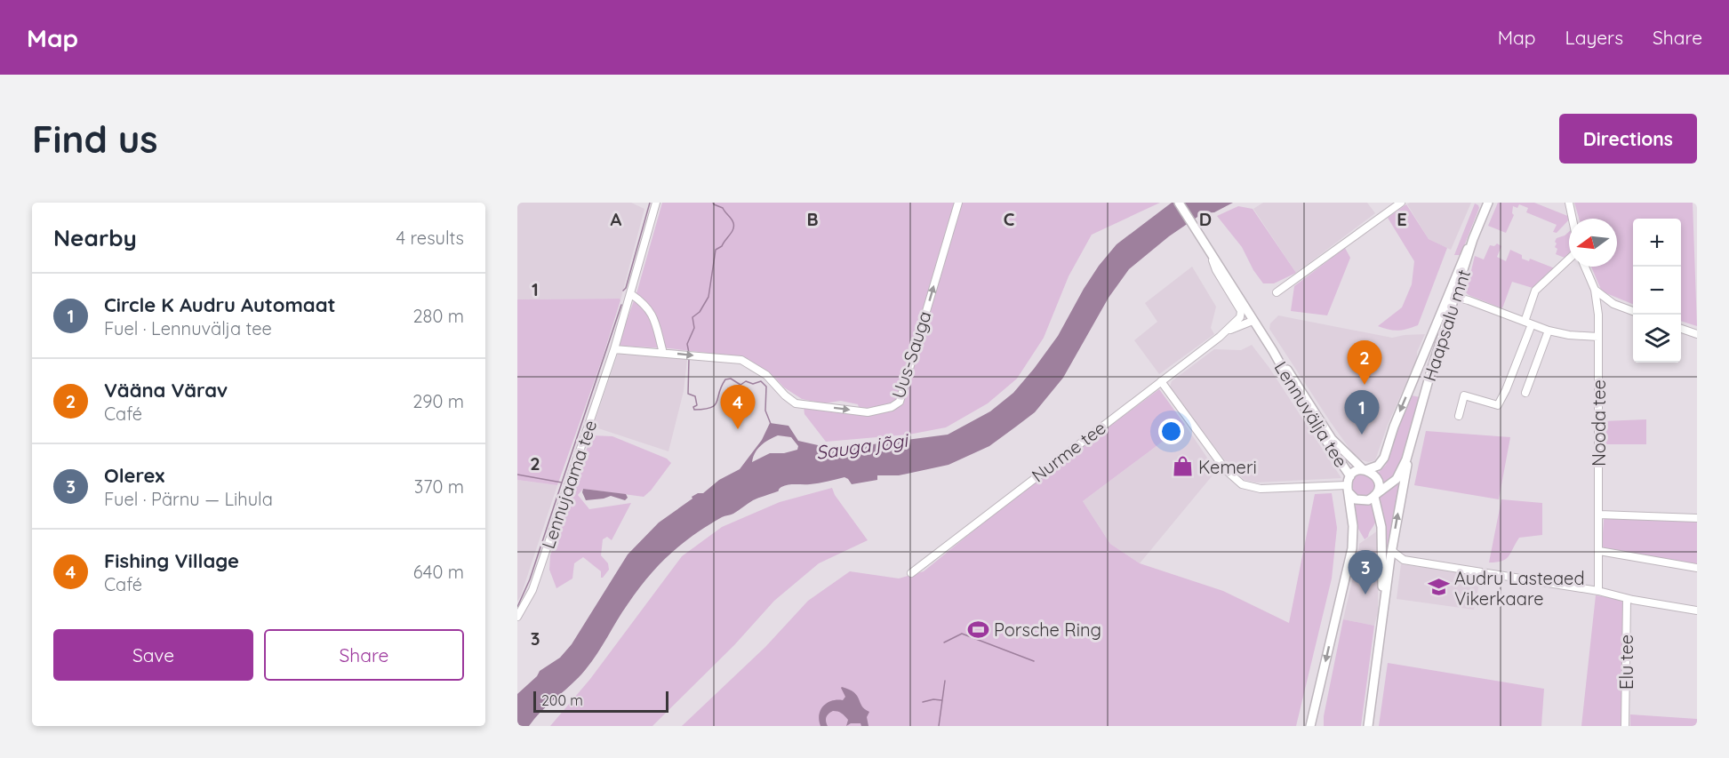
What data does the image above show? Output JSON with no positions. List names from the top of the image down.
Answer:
{
  "streets": {
    "main road": ["Haapsalu mnt", "Lennuvälja tee"],
    "street": [
      "Uus-Sauga",
      "Nooda tee",
      "Nurme tee",
      "Lennujaama tee",
      "Elu tee"
    ]
  },
  "crossings": [
    ["Uus-Sauga", "Lennujaama tee"],
    ["Lennuvälja tee", "Nurme tee"]
  ],
  "water": ["Sauga jõgi"],
  "places": {
    "shop": ["Kemeri"],
    "school or university": ["Audru Lasteaed Vikerkaare"],
    "sports": ["Porsche Ring"]
  },
  "scale_bar": "200 m",
  "north": "left",
  "page": {
    "header": "Map",
    "nav": ["Map", "Layers", "Share"],
    "buttons": [
      "Directions",
      ["Save", "Share"]
    ],
    "title": "Find us",
    "heading": ["Nearby", "4 results"],
    "map_buttons": ["+", "−"],
    "list": [
      {
        "mark": "1",
        "name": "Circle K Audru Automaat",
        "note": "Fuel · Lennuvälja tee",
        "value": "280 m"
      },
      {
        "mark": "2",
        "name": "Vääna Värav",
        "note": "Café",
        "value": "290 m"
      },
      {
        "mark": "3",
        "name": "Olerex",
        "note": "Fuel · Pärnu — Lihula",
        "value": "370 m"
      },
      {
        "mark": "4",
        "name": "Fishing Village",
        "note": "Café",
        "value": "640 m"
      }
    ],
    "pins": [
      "2",
      "4",
      "1",
      "3"
    ],
    "scale": "200 m"
  },
  "grid": {
    "columns": [
      "A",
      "B",
      "C",
      "D",
      "E"
    ],
    "rows": ["1", "2", "3"]
  }
}
